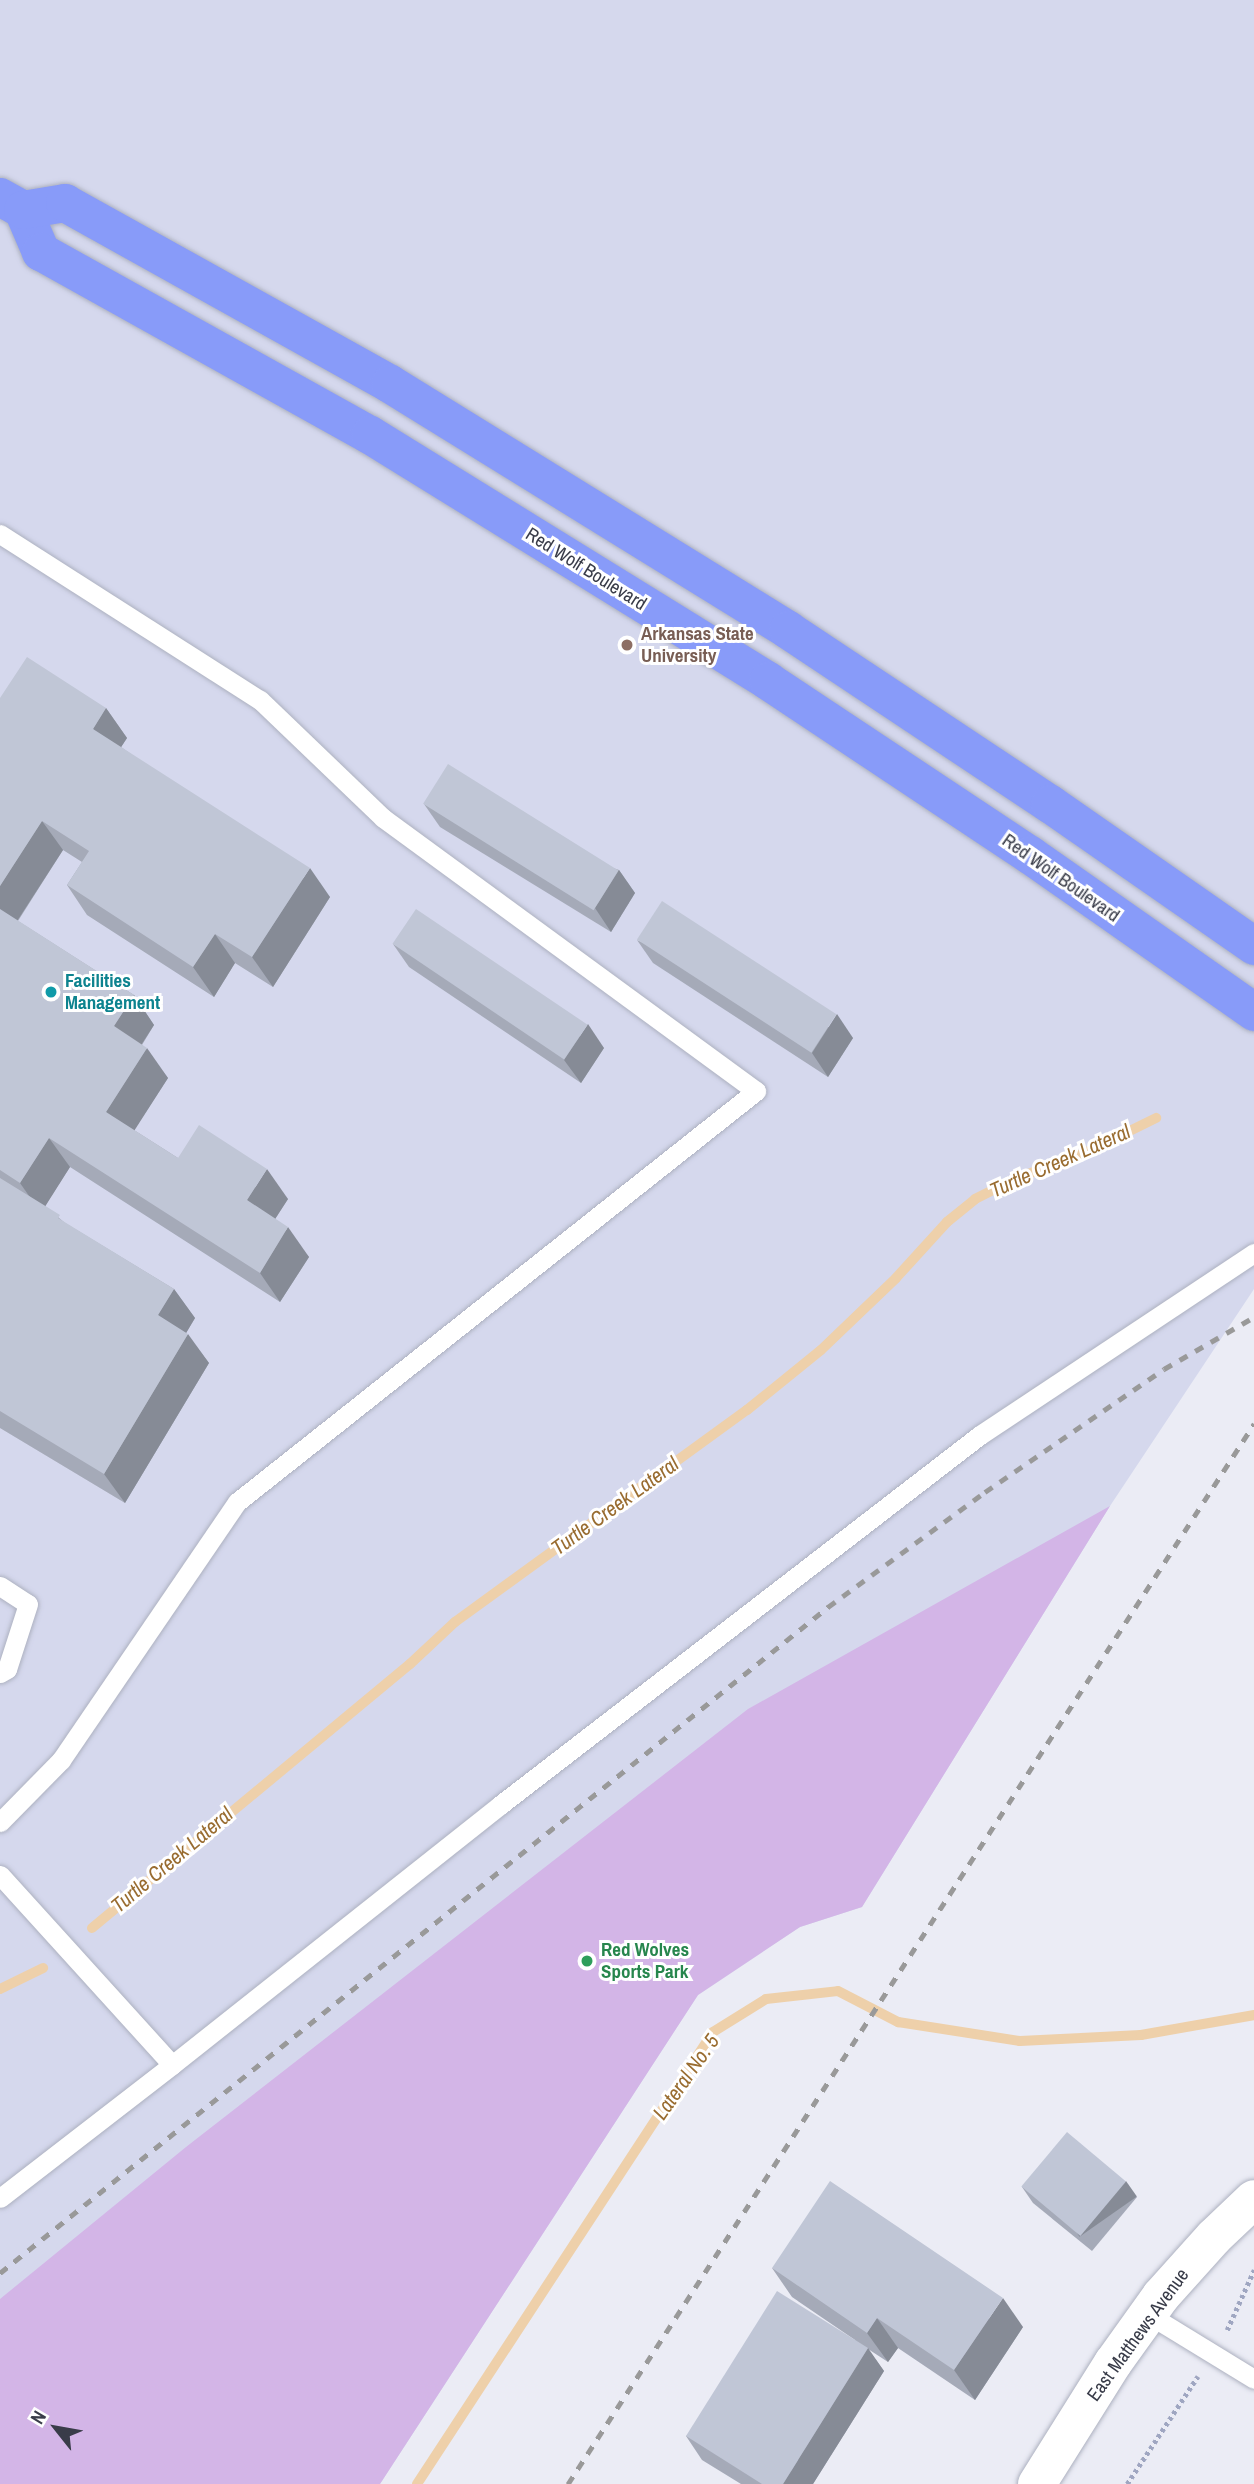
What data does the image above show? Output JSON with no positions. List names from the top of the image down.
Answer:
{
  "streets": {
    "highway": ["Red Wolf Boulevard"],
    "street": ["East Matthews Avenue"]
  },
  "water": ["Turtle Creek Lateral", "Lateral No. 5"],
  "places": ["Arkansas State University", "Facilities Management", "Red Wolves Sports Park"],
  "north": "top left"
}
